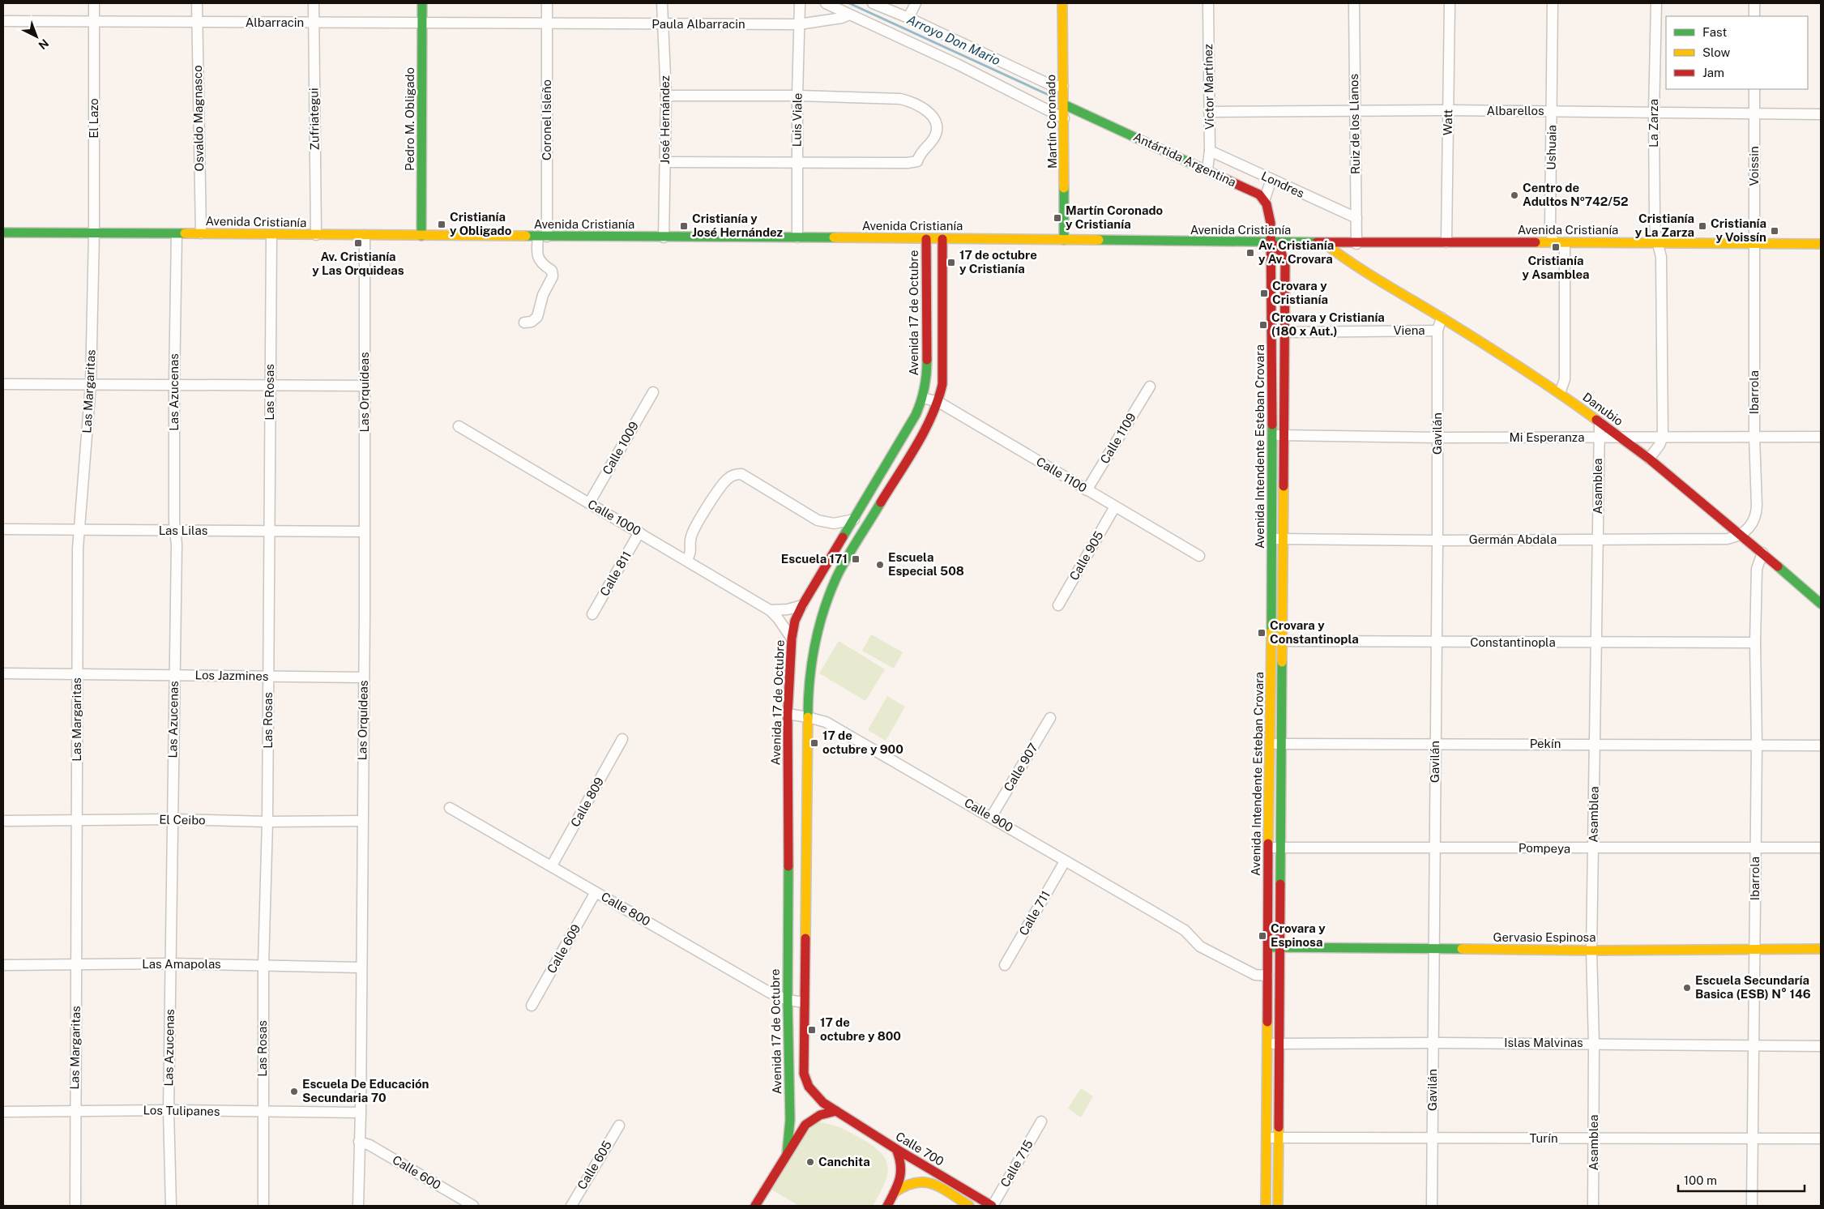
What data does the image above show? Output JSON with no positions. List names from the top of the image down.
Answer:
{
  "streets": {
    "main road": [
      "Pedro M. Obligado",
      "Martín Coronado",
      "Antártida Argentina",
      "Avenida Cristianía",
      "Avenida 17 de Octubre",
      "Danubio",
      "Avenida Intendente Esteban Crovara",
      "Gervasio Espinosa",
      "Calle 700"
    ],
    "street": [
      "Albarracin",
      "Paula Albarracin",
      "Víctor Martínez",
      "Albarellos",
      "El Lazo",
      "Osvaldo Magnasco",
      "Zufriategui",
      "Coronel Isleño",
      "José Hernández",
      "Luis Viale",
      "Watt",
      "La Zarza",
      "Ruiz de los Llanos",
      "Ushuaia",
      "Voissin",
      "Londres",
      "Viena",
      "Las Margaritas",
      "Las Azucenas",
      "Las Rosas",
      "Las Orquídeas",
      "Ibarrola",
      "Gavilán",
      "Mi Esperanza",
      "Calle 1109",
      "Calle 1009",
      "Calle 1100",
      "Asamblea",
      "Calle 1000",
      "Las Lilas",
      "Germán Abdala",
      "Calle 905",
      "Calle 811",
      "Constantinopla",
      "Los Jazmines",
      "Pekín",
      "Calle 907",
      "Calle 809",
      "Calle 900",
      "El Ceibo",
      "Pompeya",
      "Calle 800",
      "Calle 711",
      "Calle 609",
      "Las Amapolas",
      "Islas Malvinas",
      "Los Tulipanes",
      "Turín",
      "Calle 715",
      "Calle 605",
      "Calle 600"
    ]
  },
  "crossings": [
    ["Albarracin", "Paula Albarracin"],
    ["Albarracin", "El Lazo"],
    ["Albarracin", "Osvaldo Magnasco"],
    ["Albarracin", "Zufriategui"],
    ["Albarracin", "Pedro M. Obligado"],
    ["Albarracin", "Coronel Isleño"],
    ["Paula Albarracin", "Coronel Isleño"],
    ["Paula Albarracin", "José Hernández"],
    ["Paula Albarracin", "Luis Viale"],
    ["Víctor Martínez", "Albarellos"],
    ["Víctor Martínez", "Antártida Argentina"],
    ["Víctor Martínez", "Londres"],
    ["Albarellos", "Watt"],
    ["Albarellos", "La Zarza"],
    ["Albarellos", "Ruiz de los Llanos"],
    ["Albarellos", "Ushuaia"],
    ["Albarellos", "Voissin"],
    ["El Lazo", "Avenida Cristianía"],
    ["El Lazo", "Las Margaritas"],
    ["Osvaldo Magnasco", "Avenida Cristianía"],
    ["Zufriategui", "Avenida Cristianía"],
    ["Pedro M. Obligado", "Avenida Cristianía"],
    ["Coronel Isleño", "Avenida Cristianía"],
    ["José Hernández", "Avenida Cristianía"],
    ["Luis Viale", "Avenida Cristianía"],
    ["Martín Coronado", "Antártida Argentina"],
    ["Martín Coronado", "Avenida Cristianía"],
    ["Watt", "Avenida Cristianía"],
    ["La Zarza", "Avenida Cristianía"],
    ["Ruiz de los Llanos", "Londres"],
    ["Ruiz de los Llanos", "Avenida Cristianía"],
    ["Ushuaia", "Avenida Cristianía"],
    ["Voissin", "Avenida Cristianía"],
    ["Voissin", "Ibarrola"],
    ["Avenida Cristianía", "Avenida 17 de Octubre"],
    ["Avenida Cristianía", "Las Margaritas"],
    ["Avenida Cristianía", "Las Azucenas"],
    ["Avenida Cristianía", "Las Rosas"],
    ["Avenida Cristianía", "Las Orquídeas"],
    ["Avenida Cristianía", "Ibarrola"],
    ["Avenida Cristianía", "Danubio"],
    ["Avenida Cristianía", "Avenida Intendente Esteban Crovara"],
    ["Avenida 17 de Octubre", "Calle 1100"],
    ["Avenida 17 de Octubre", "Calle 1000"],
    ["Avenida 17 de Octubre", "Calle 900"],
    ["Avenida 17 de Octubre", "Calle 800"],
    ["Viena", "Gavilán"],
    ["Viena", "Avenida Intendente Esteban Crovara"],
    ["Las Margaritas", "Las Lilas"],
    ["Las Margaritas", "Los Jazmines"],
    ["Las Margaritas", "El Ceibo"],
    ["Las Margaritas", "Las Amapolas"],
    ["Las Margaritas", "Los Tulipanes"],
    ["Las Azucenas", "Las Lilas"],
    ["Las Azucenas", "Los Jazmines"],
    ["Las Azucenas", "El Ceibo"],
    ["Las Azucenas", "Las Amapolas"],
    ["Las Azucenas", "Los Tulipanes"],
    ["Las Rosas", "Las Lilas"],
    ["Las Rosas", "Los Jazmines"],
    ["Las Rosas", "El Ceibo"],
    ["Las Rosas", "Las Amapolas"],
    ["Las Rosas", "Los Tulipanes"],
    ["Las Orquídeas", "Las Lilas"],
    ["Las Orquídeas", "Los Jazmines"],
    ["Las Orquídeas", "El Ceibo"],
    ["Las Orquídeas", "Las Amapolas"],
    ["Las Orquídeas", "Los Tulipanes"],
    ["Las Orquídeas", "Calle 600"],
    ["Ibarrola", "Danubio"],
    ["Ibarrola", "Mi Esperanza"],
    ["Ibarrola", "Germán Abdala"],
    ["Ibarrola", "Constantinopla"],
    ["Ibarrola", "Pekín"],
    ["Ibarrola", "Pompeya"],
    ["Ibarrola", "Gervasio Espinosa"],
    ["Ibarrola", "Islas Malvinas"],
    ["Ibarrola", "Turín"],
    ["Danubio", "Gavilán"],
    ["Danubio", "Mi Esperanza"],
    ["Danubio", "Asamblea"],
    ["Danubio", "Germán Abdala"],
    ["Gavilán", "Mi Esperanza"],
    ["Gavilán", "Germán Abdala"],
    ["Gavilán", "Constantinopla"],
    ["Gavilán", "Pekín"],
    ["Gavilán", "Pompeya"],
    ["Gavilán", "Gervasio Espinosa"],
    ["Gavilán", "Islas Malvinas"],
    ["Gavilán", "Turín"],
    ["Mi Esperanza", "Avenida Intendente Esteban Crovara"],
    ["Mi Esperanza", "Asamblea"],
    ["Calle 1109", "Calle 1100"],
    ["Avenida Intendente Esteban Crovara", "Germán Abdala"],
    ["Avenida Intendente Esteban Crovara", "Constantinopla"],
    ["Avenida Intendente Esteban Crovara", "Pekín"],
    ["Avenida Intendente Esteban Crovara", "Calle 900"],
    ["Avenida Intendente Esteban Crovara", "Pompeya"],
    ["Avenida Intendente Esteban Crovara", "Gervasio Espinosa"],
    ["Avenida Intendente Esteban Crovara", "Islas Malvinas"],
    ["Avenida Intendente Esteban Crovara", "Turín"],
    ["Calle 1009", "Calle 1000"],
    ["Calle 1100", "Calle 905"],
    ["Asamblea", "Germán Abdala"],
    ["Asamblea", "Constantinopla"],
    ["Asamblea", "Pekín"],
    ["Asamblea", "Pompeya"],
    ["Asamblea", "Gervasio Espinosa"],
    ["Asamblea", "Islas Malvinas"],
    ["Asamblea", "Turín"],
    ["Calle 1000", "Calle 811"],
    ["Calle 907", "Calle 900"],
    ["Calle 809", "Calle 800"],
    ["Calle 900", "Calle 711"],
    ["Calle 800", "Calle 609"],
    ["Calle 700", "Calle 715"]
  ],
  "water": ["Arroyo Don Mario"],
  "places": {
    "other": [
      "Centro de Adultos Nº742/52",
      "Escuela Especial 508",
      "Escuela Secundaría Basica (ESB) N° 146",
      "Escuela De Educación Secundaria 70",
      "Canchita"
    ],
    "transit": [
      "Martín Coronado y Cristianía",
      "Cristianía y Obligado",
      "Cristianía y José Hernández",
      "Cristianía y La Zarza",
      "Cristianía y Voissín",
      "Av. Cristianía y Las Orquideas",
      "Cristianía y Asamblea",
      "Av. Cristianía y Av. Crovara",
      "17 de octubre y Cristianía",
      "Crovara y Cristianía",
      "Crovara y Cristianía (180 x Aut.)",
      "Escuela 171",
      "Crovara y Constantinopla",
      "17 de octubre y 900",
      "Crovara y Espinosa",
      "17 de octubre y 800"
    ]
  },
  "legend": ["Fast", "Slow", "Jam"],
  "scale_bar": "100 m",
  "north": "bottom right"
}
